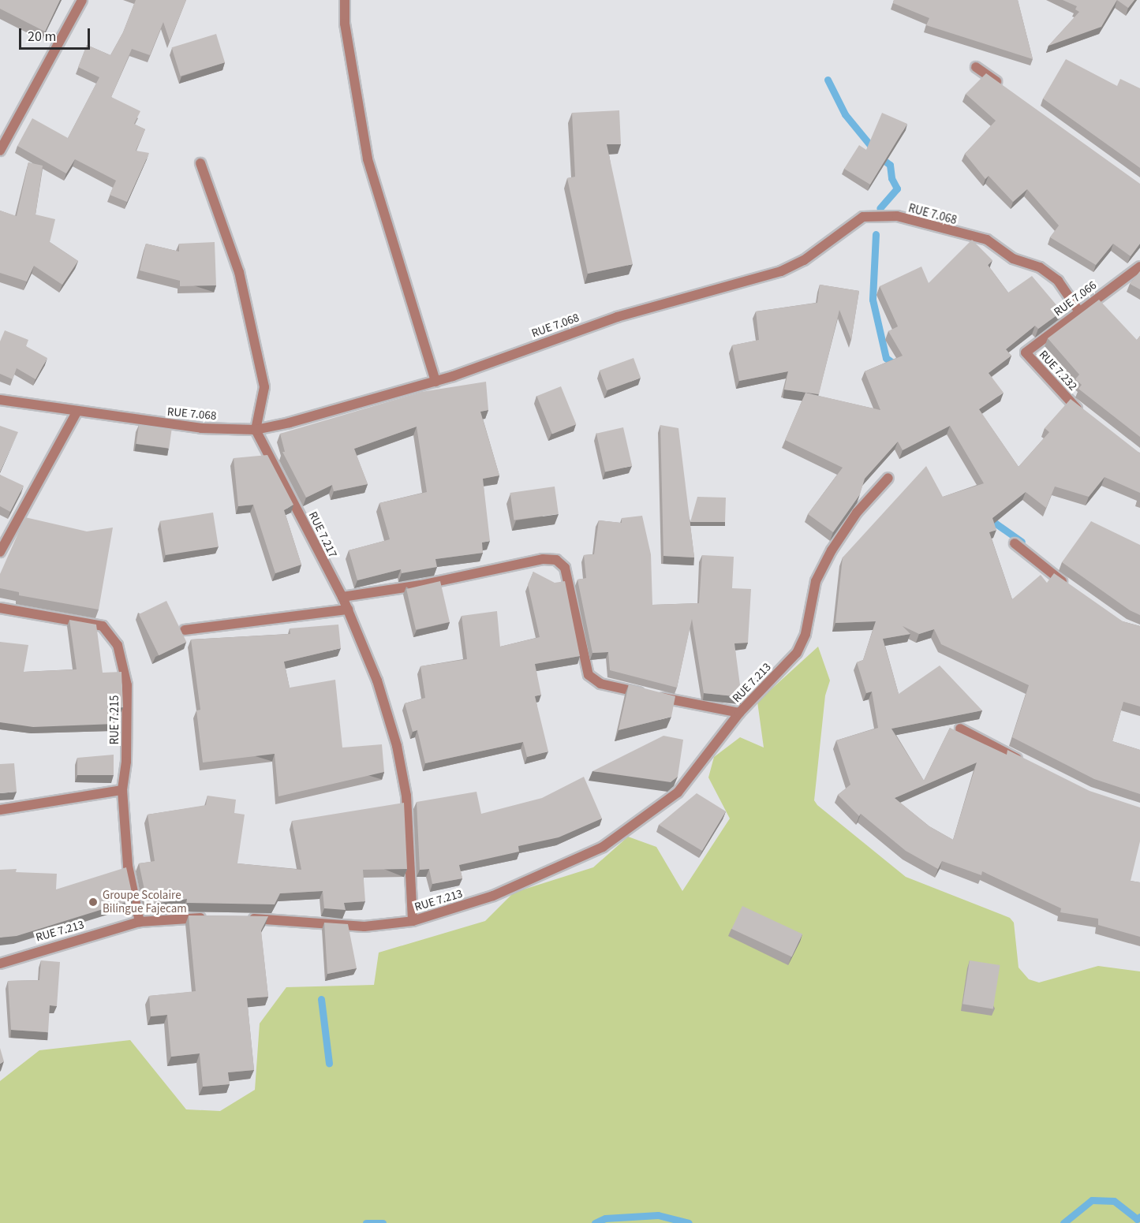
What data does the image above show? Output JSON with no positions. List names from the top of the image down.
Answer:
{
  "streets": {
    "street": [
      "RUE 7.068",
      "RUE 7.066",
      "RUE 7.232",
      "RUE 7.217",
      "RUE 7.213",
      "RUE 7.215"
    ]
  },
  "crossings": [
    ["RUE 7.068", "RUE 7.066"],
    ["RUE 7.068", "RUE 7.217"],
    ["RUE 7.066", "RUE 7.232"],
    ["RUE 7.217", "RUE 7.213"],
    ["RUE 7.213", "RUE 7.215"]
  ],
  "places": ["Groupe Scolaire Bilingue Fajecam"],
  "scale_bar": "20 m"
}
